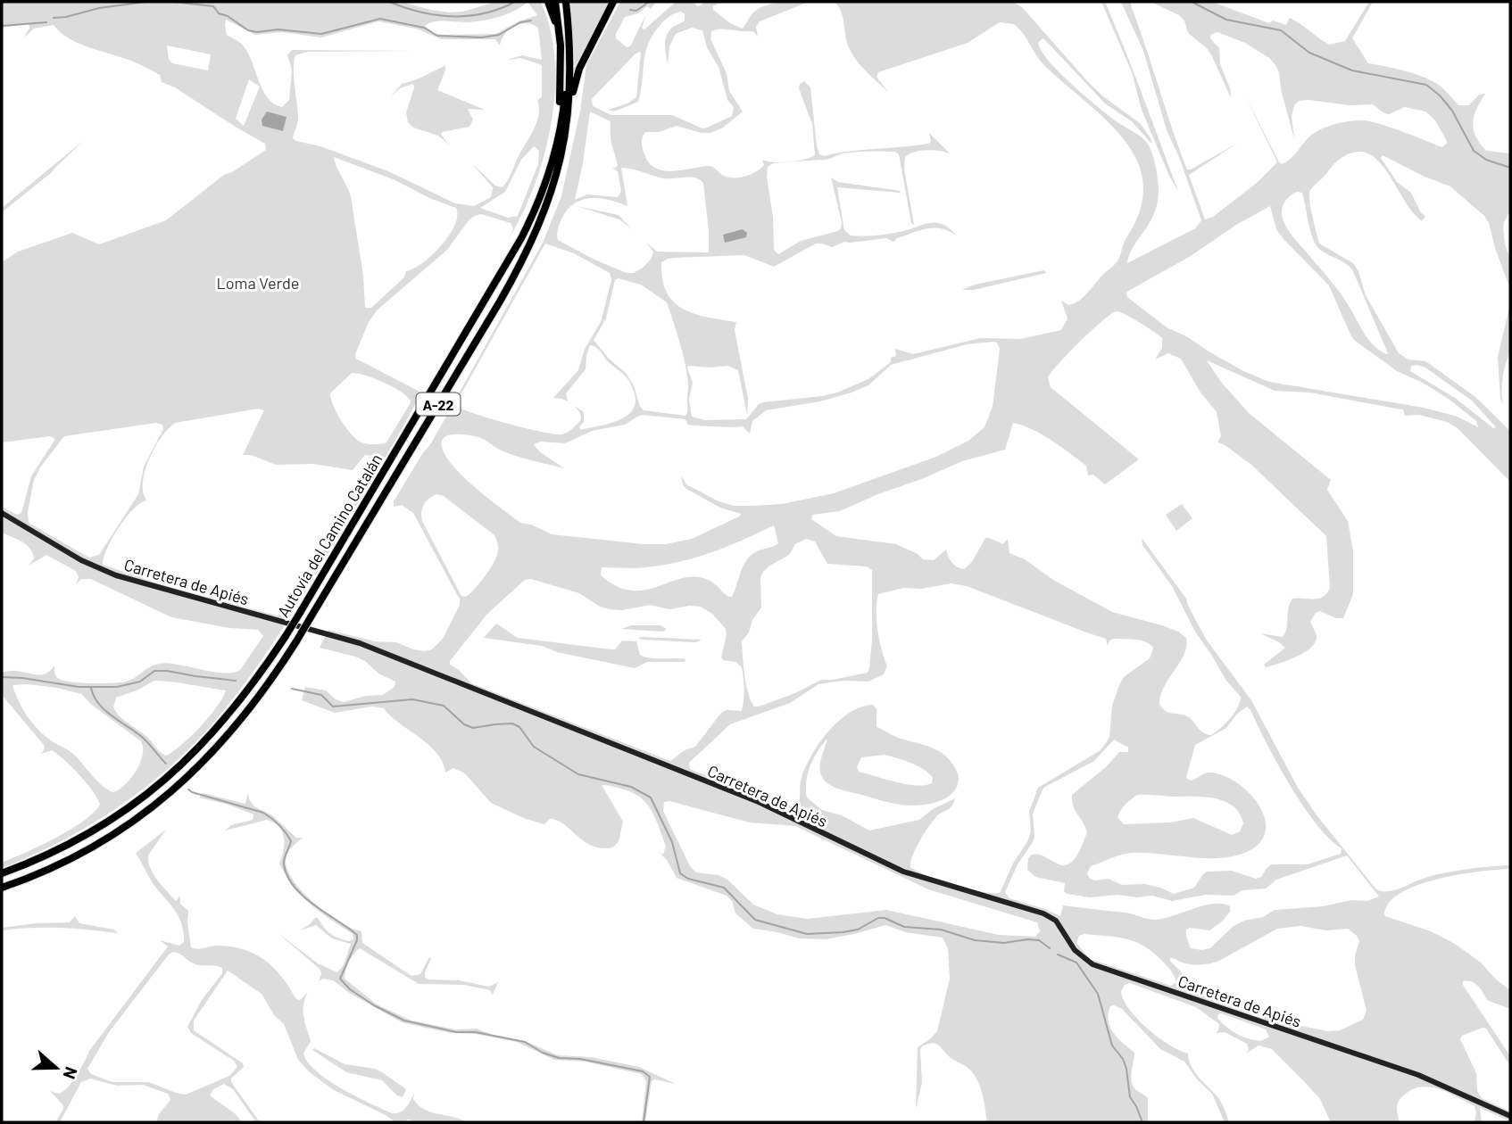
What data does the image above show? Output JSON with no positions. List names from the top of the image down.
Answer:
{
  "streets": {
    "highway": ["A-22", "Autovía del Camino Catalán"],
    "street": ["Carretera de Apiés"]
  },
  "parks": ["Loma Verde"],
  "north": "right"
}
